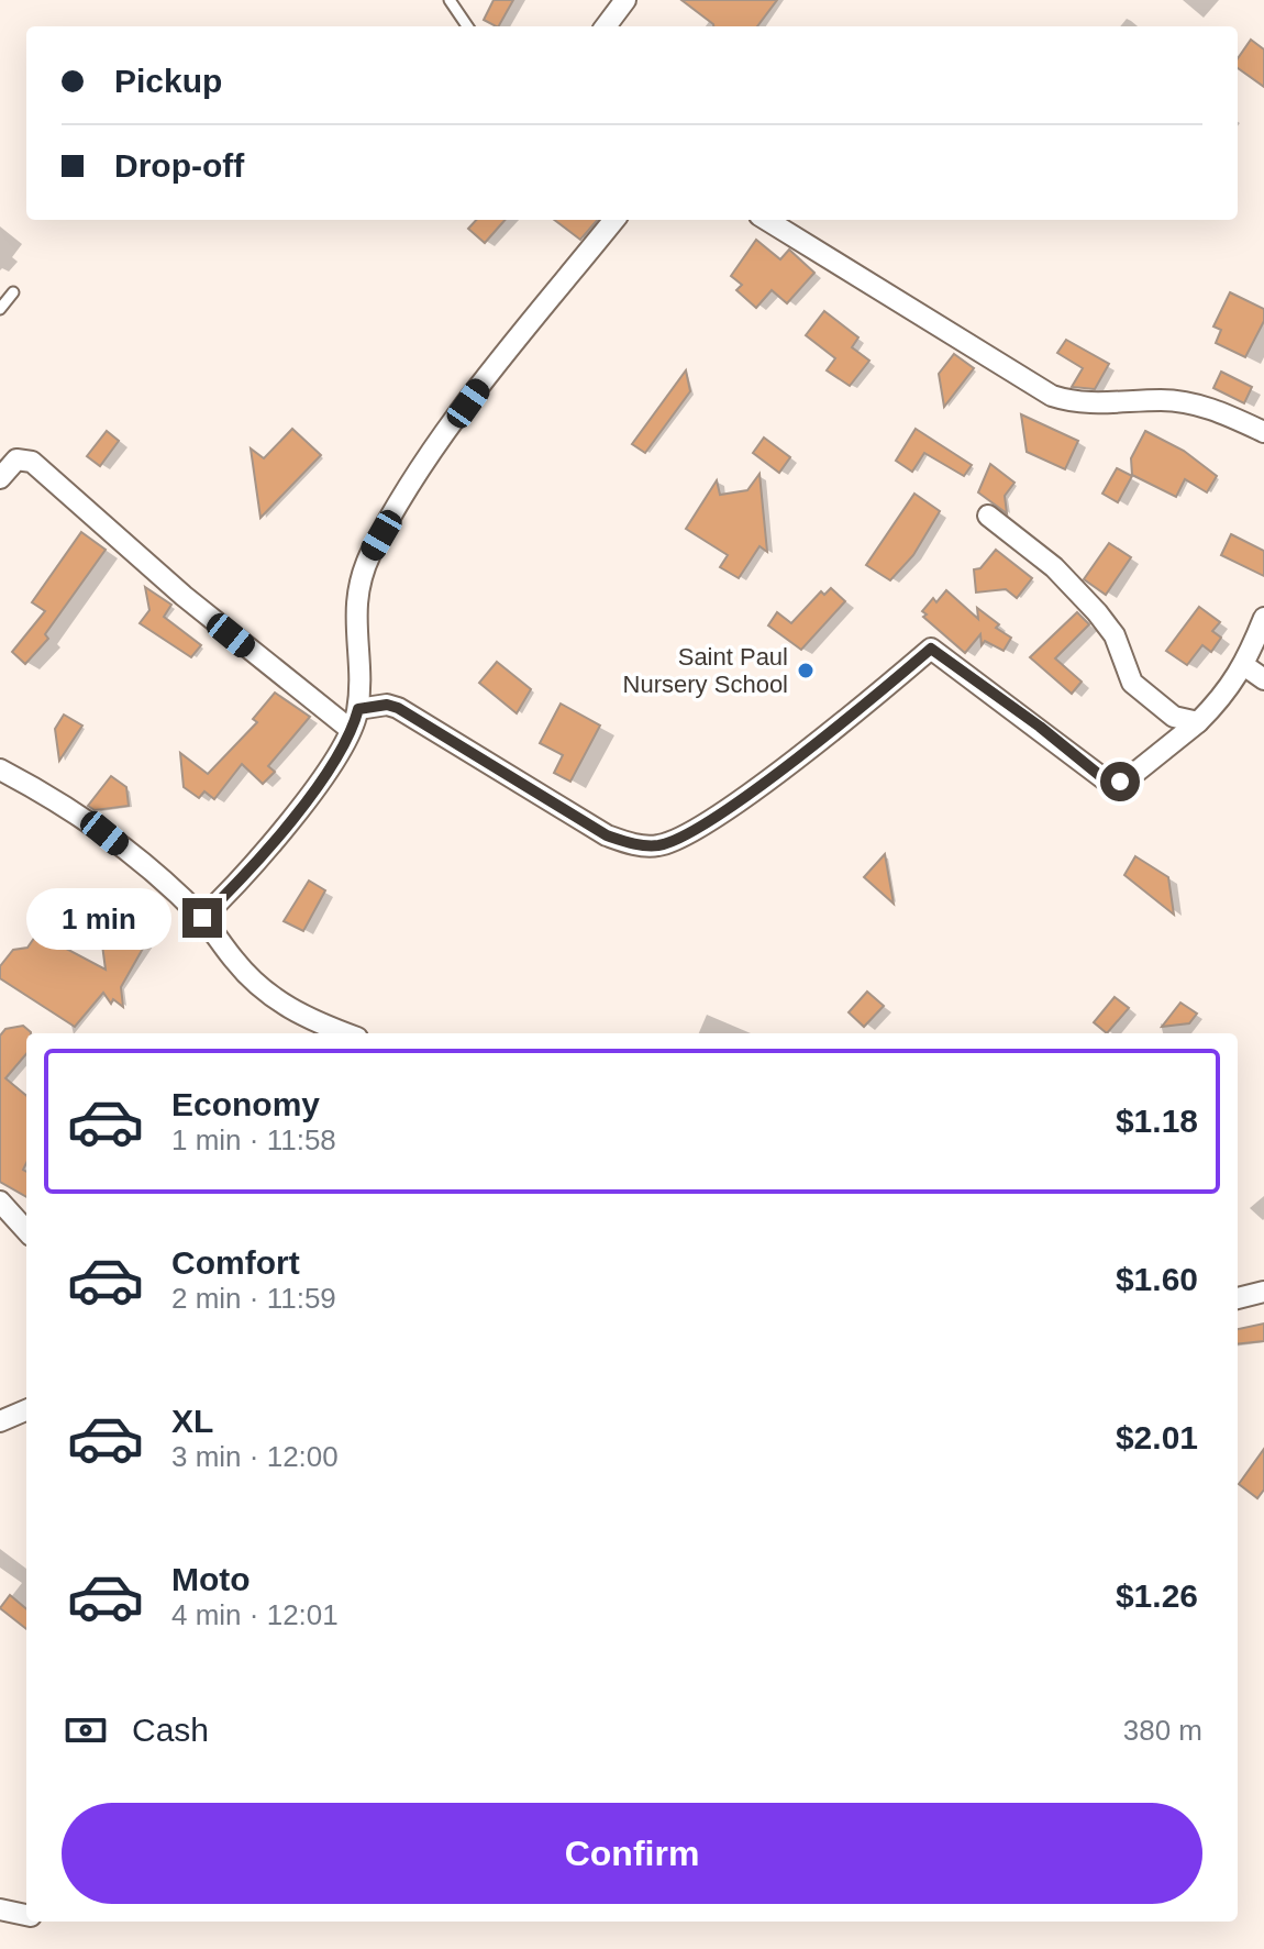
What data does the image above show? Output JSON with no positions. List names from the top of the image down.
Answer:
{
  "places": ["Saint Paul Nursery School"],
  "page": {
    "banner": ["Pickup", "Drop-off"],
    "bubble": "1 min",
    "list": [
      {
        "name": "Economy",
        "note": "1 min · 11:58",
        "value": "$1.18"
      },
      {
        "name": "Comfort",
        "note": "2 min · 11:59",
        "value": "$1.60"
      },
      {
        "name": "XL",
        "note": "3 min · 12:00",
        "value": "$2.01"
      },
      {
        "name": "Moto",
        "note": "4 min · 12:01",
        "value": "$1.26"
      }
    ],
    "pay": ["Cash", "380 m"],
    "buttons": "Confirm"
  }
}
